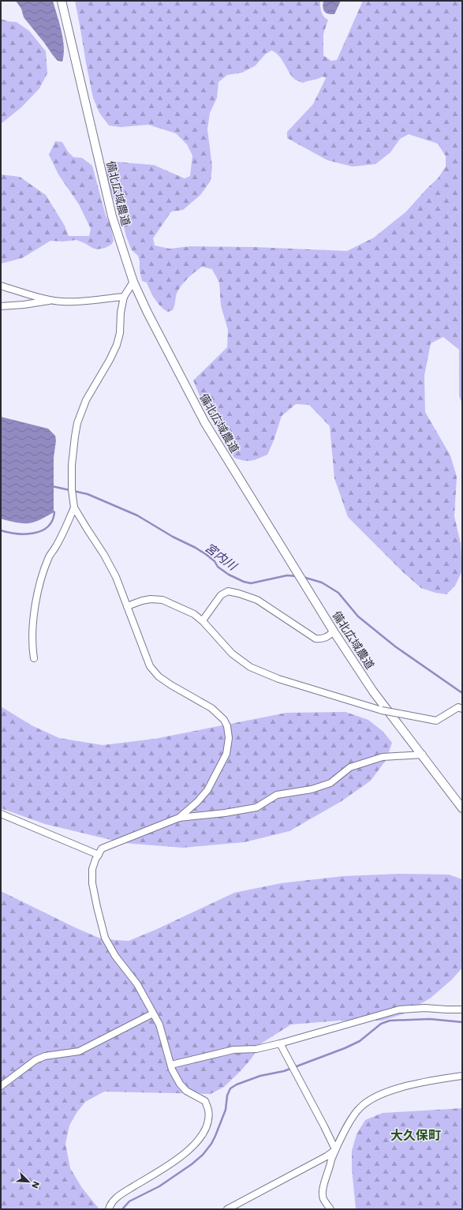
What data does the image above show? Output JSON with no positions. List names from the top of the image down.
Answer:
{
  "streets": {
    "street": ["備北広域農道"]
  },
  "districts": ["大久保町"],
  "water": ["宮内川"],
  "north": "bottom right"
}
